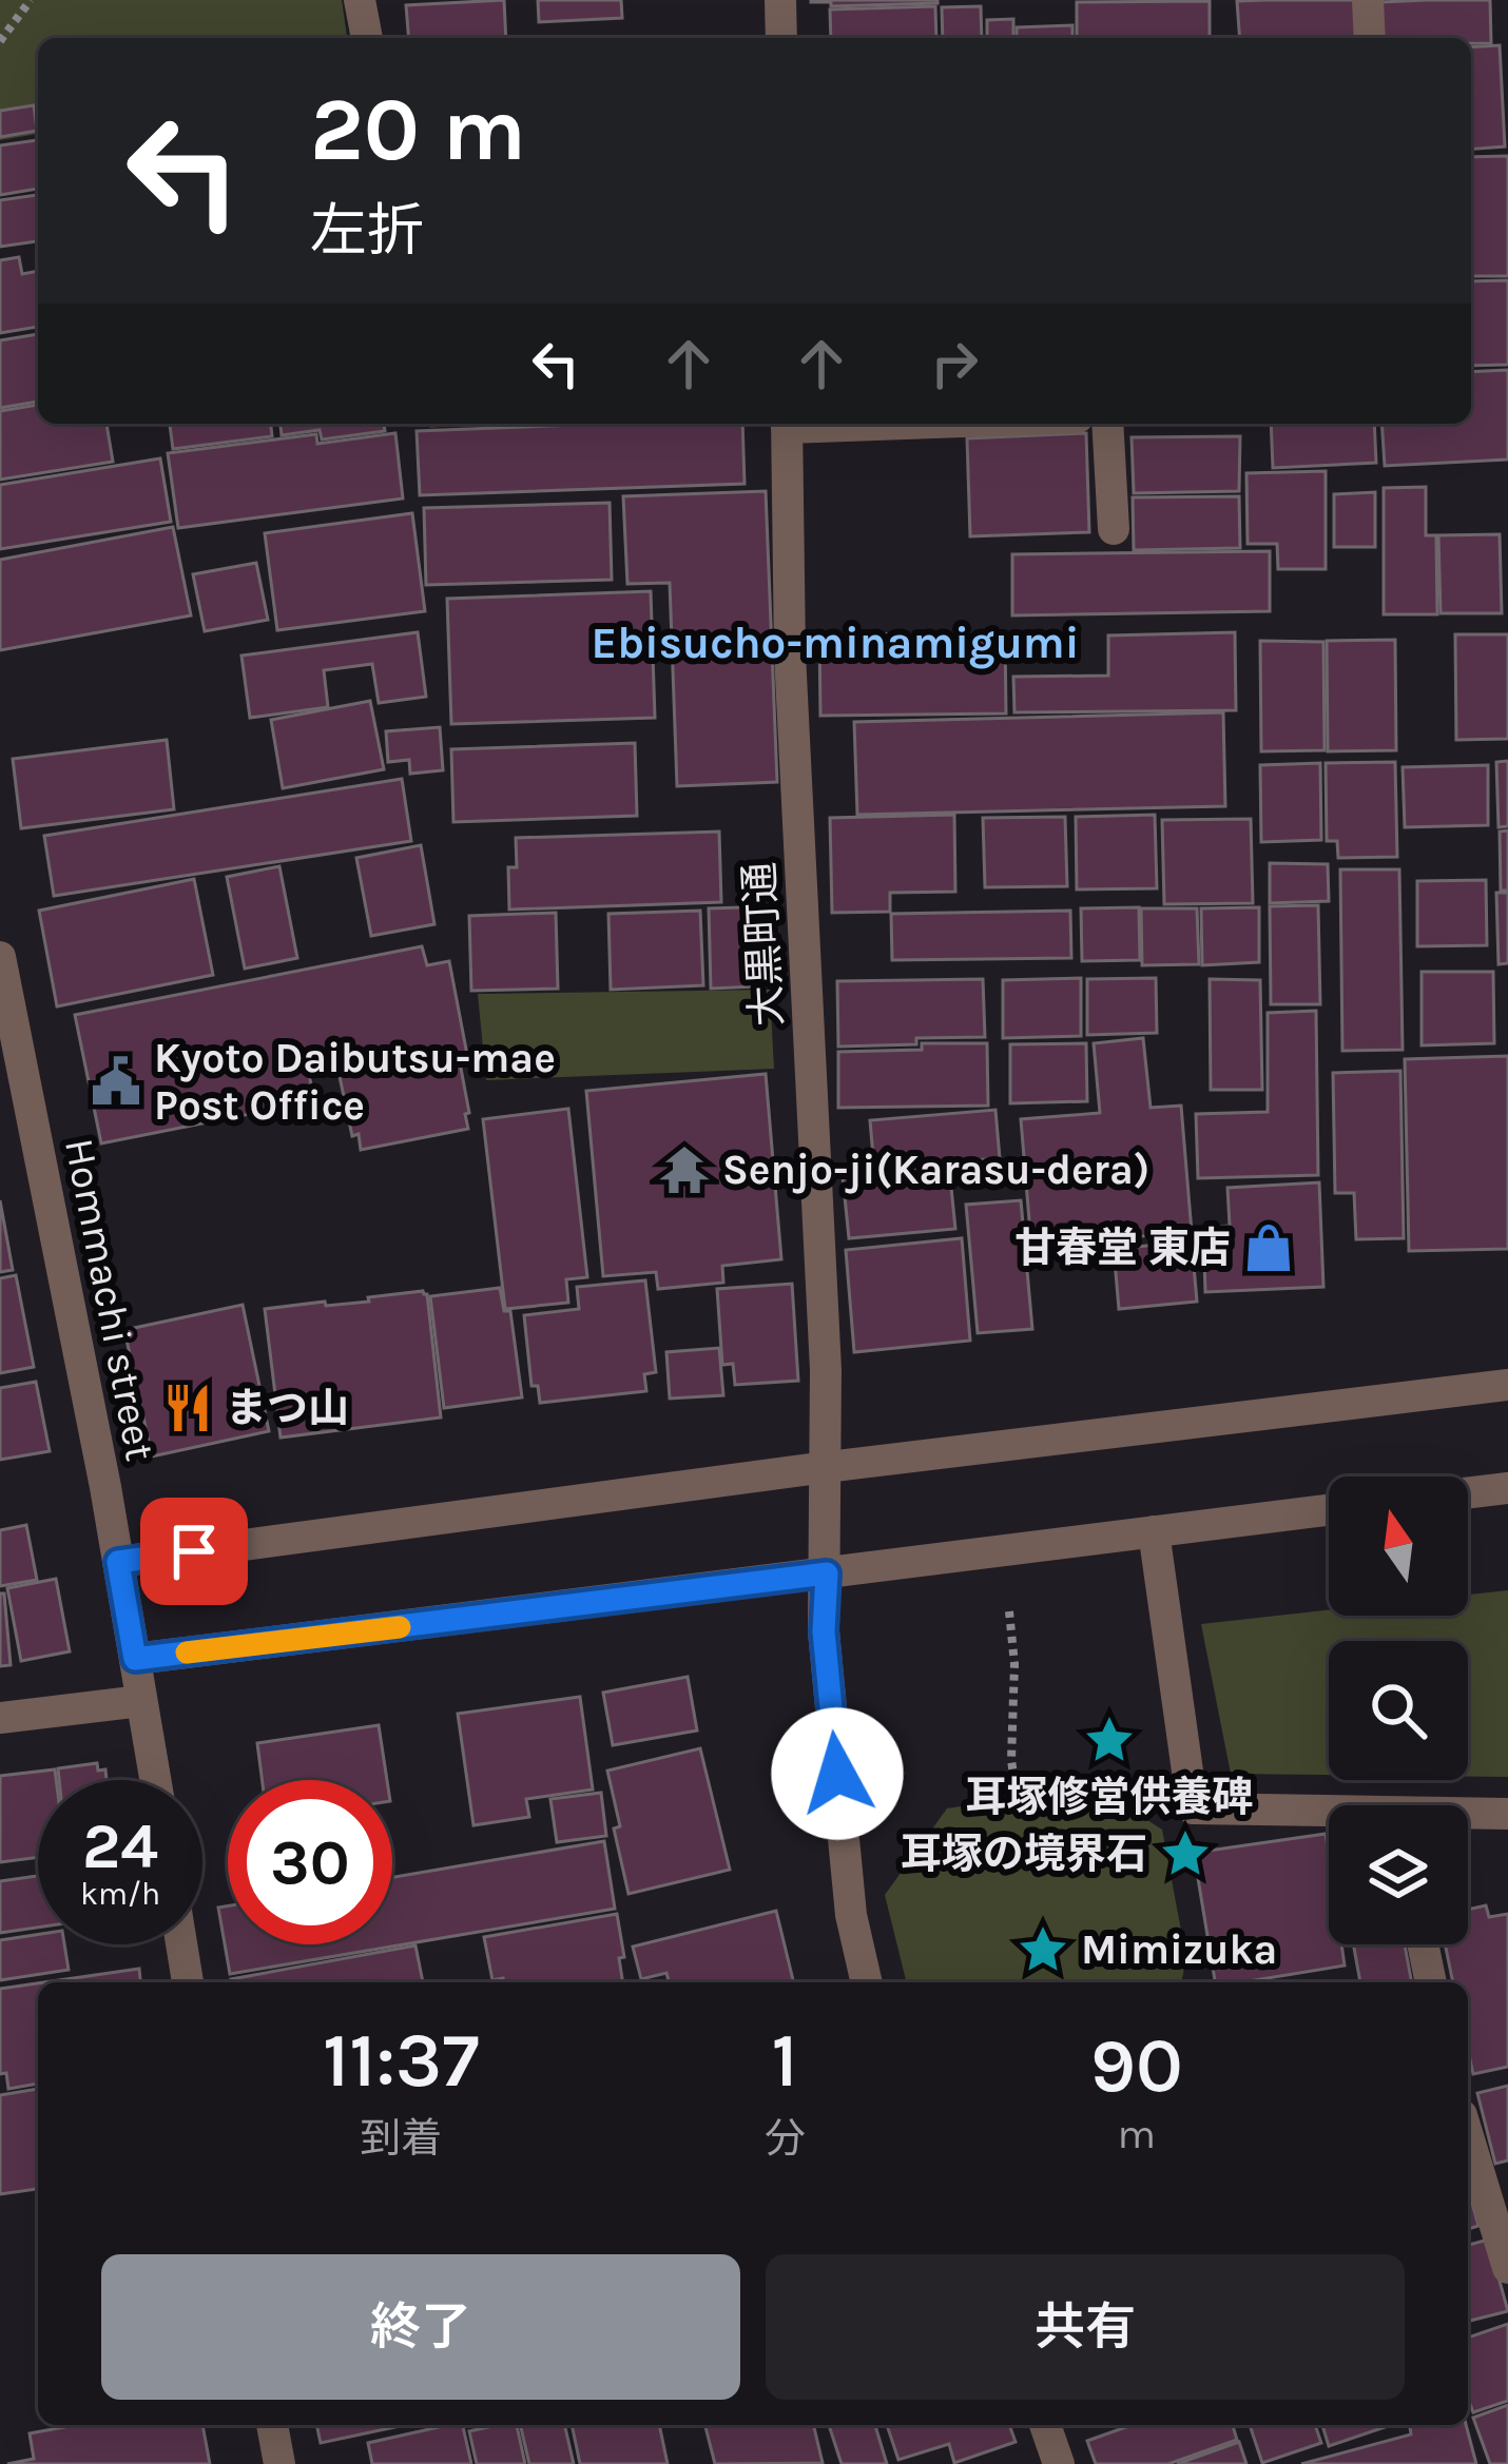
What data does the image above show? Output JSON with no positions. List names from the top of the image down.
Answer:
{
  "streets": {
    "street": ["大黒町通", "Hommachi street"]
  },
  "districts": ["Ebisucho-minamigumi"],
  "places": {
    "public building": ["Kyoto Daibutsu-mae Post Office"],
    "temple": ["Senjo-ji(Karasu-dera)"],
    "shop": ["甘春堂 東店"],
    "restaurant": ["まつ山"],
    "place": ["耳塚修営供養碑", "耳塚の境界石", "Mimizuka"]
  },
  "north": "top",
  "page": {
    "turn": ["20 m", "左折"],
    "speed": "24 km/h",
    "limit": "30",
    "eta": [
      "11:37",
      "到着",
      "1",
      "分",
      "90",
      "m"
    ],
    "buttons": ["終了", "共有"]
  }
}
